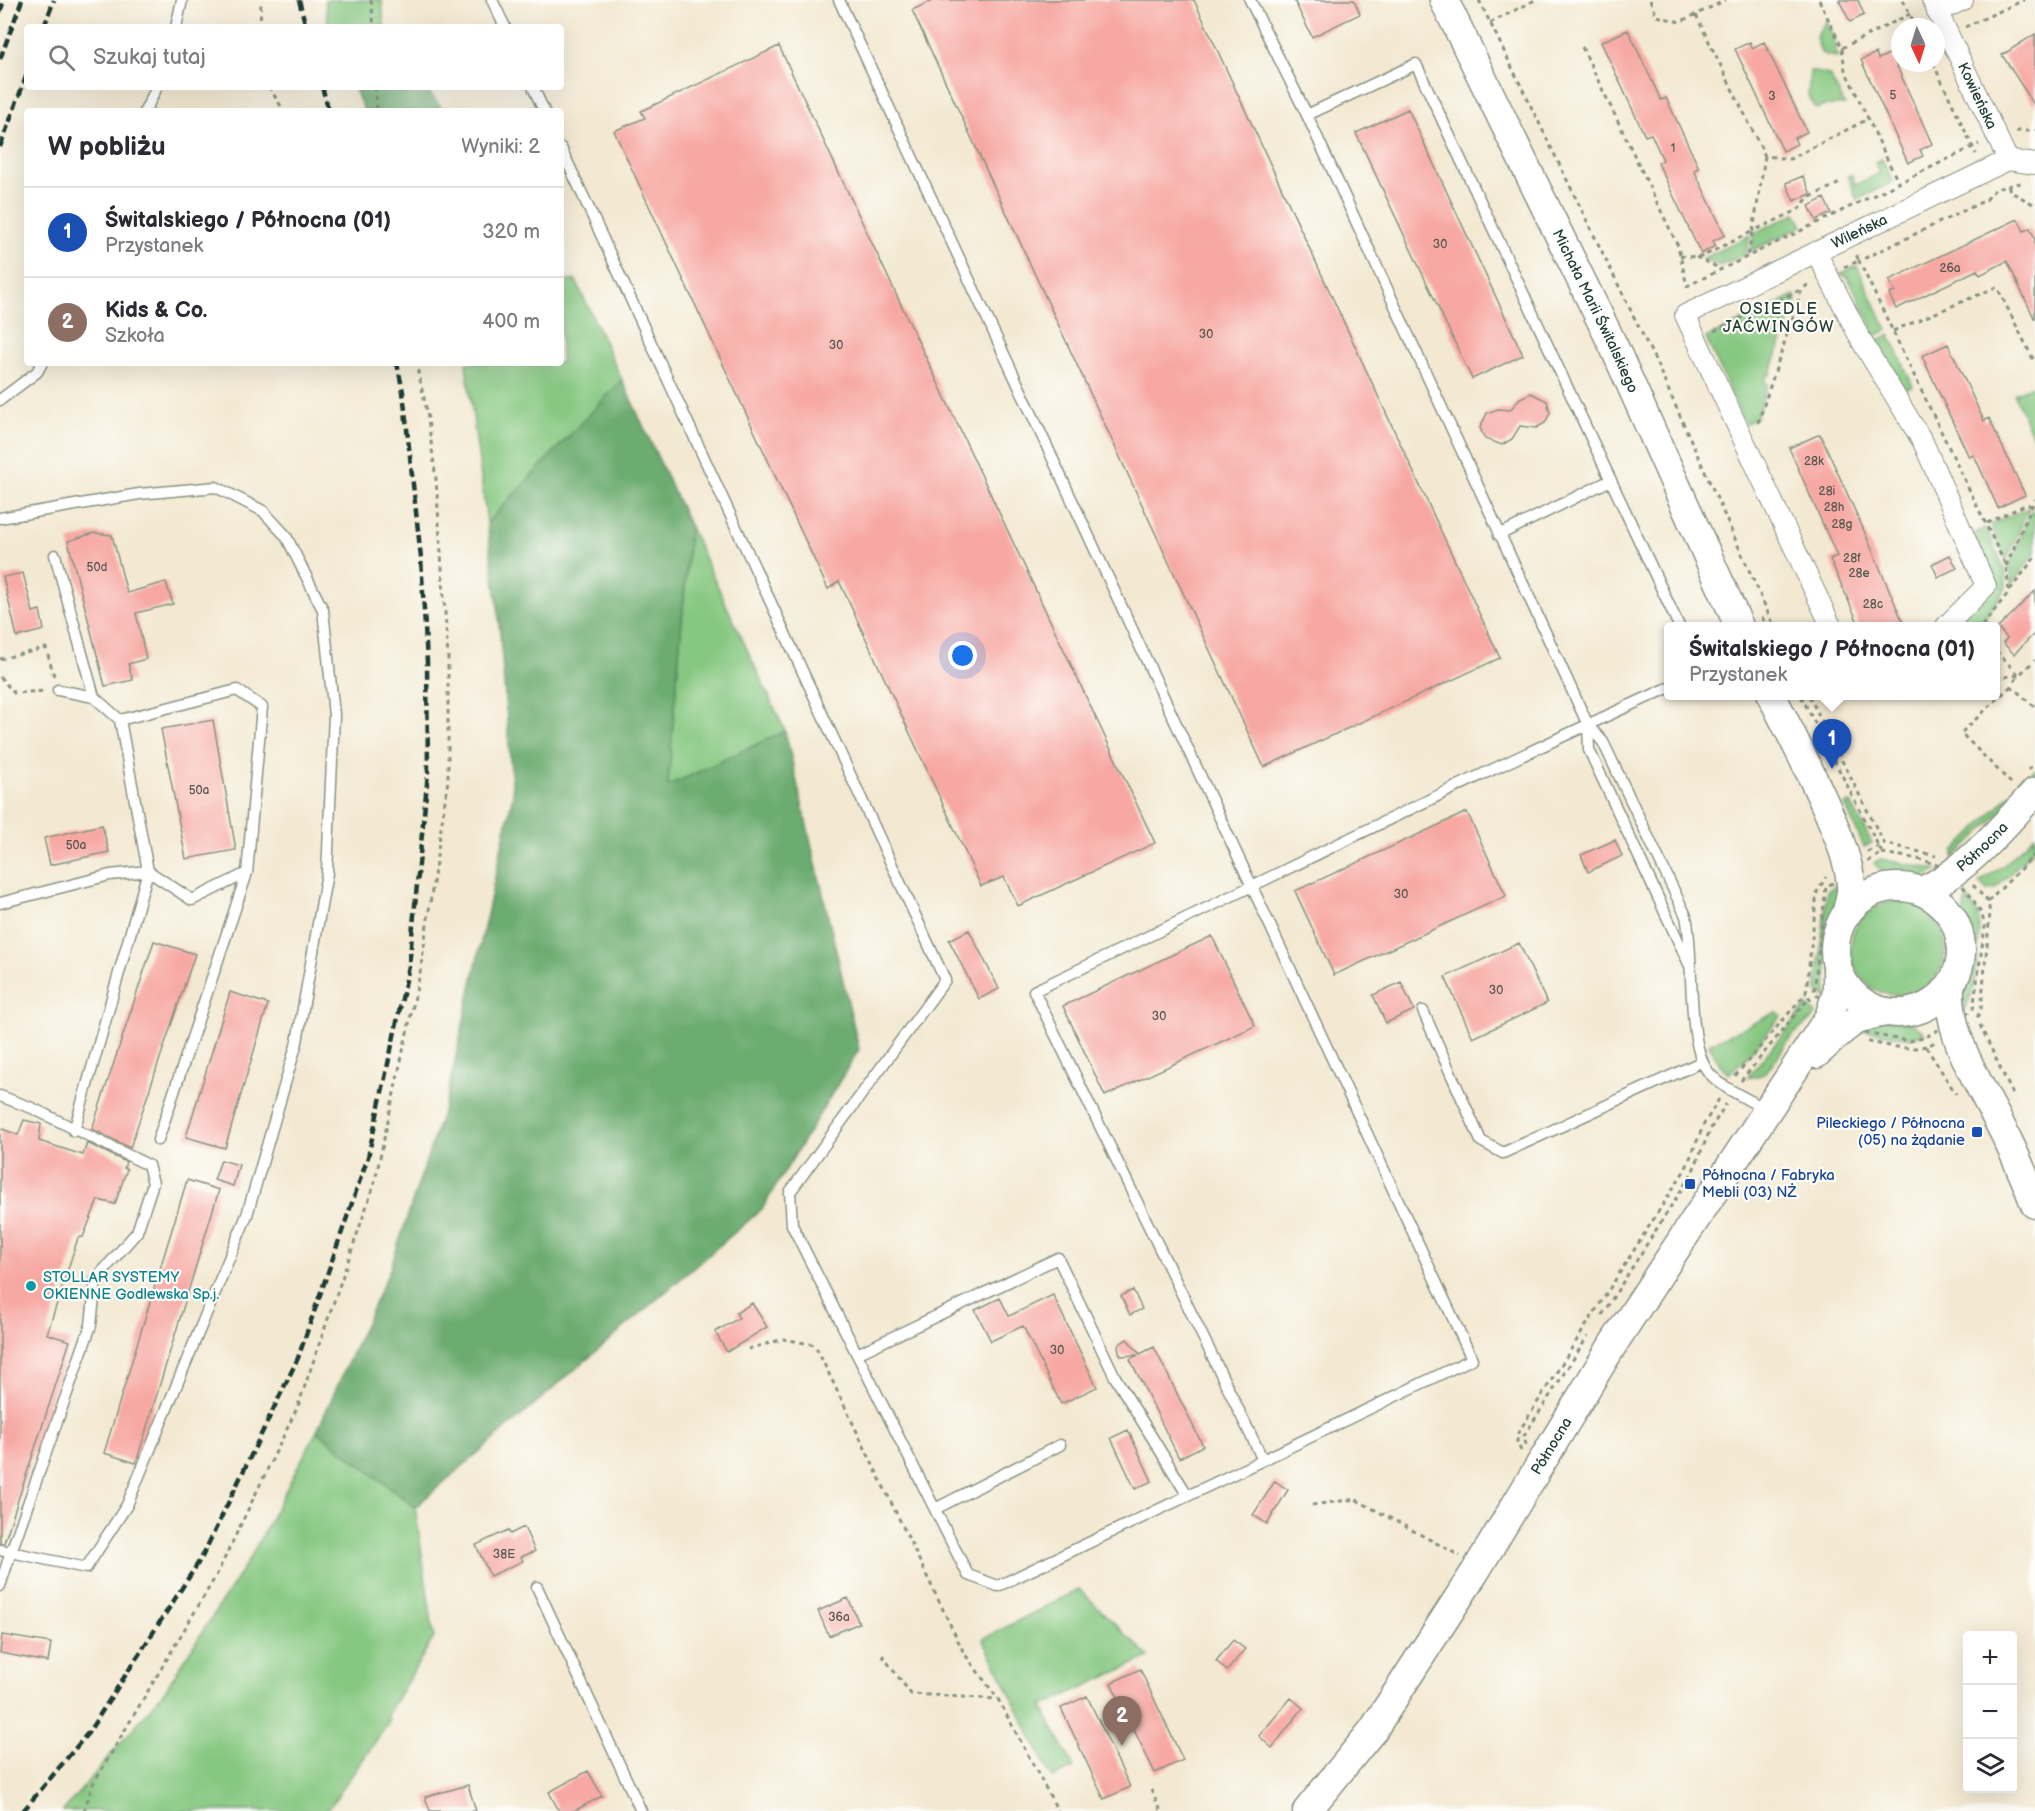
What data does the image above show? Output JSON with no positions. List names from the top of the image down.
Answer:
{
  "streets": {
    "main road": ["Michała Marii Świtalskiego", "Północna"],
    "street": ["Kowieńska", "Wileńska"]
  },
  "crossings": [
    ["Kowieńska", "Wileńska"]
  ],
  "districts": ["OSIEDLE JAĆWINGÓW"],
  "places": {
    "transit": ["Pileckiego / Północna (05) na żądanie", "Północna / Fabryka Mebli (03) NŻ"],
    "other": ["STOLLAR SYSTEMY OKIENNE Godlewska Sp.j."]
  },
  "house_numbers": [
    "5",
    "3",
    "1",
    "30",
    "26a",
    "30",
    "30",
    "28k",
    "28i",
    "28h",
    "28g",
    "28f",
    "50d",
    "28e",
    "28c",
    "50a",
    "50a",
    "30",
    "30",
    "30",
    "30",
    "38E",
    "36a"
  ],
  "north": "bottom",
  "page": {
    "search": "Szukaj tutaj",
    "heading": ["W pobliżu", "Wyniki: 2"],
    "list": [
      {
        "mark": "1",
        "name": "Świtalskiego / Północna (01)",
        "note": "Przystanek",
        "value": "320 m"
      },
      {
        "mark": "2",
        "name": "Kids & Co.",
        "note": "Szkoła",
        "value": "400 m"
      }
    ],
    "popup": ["Świtalskiego / Północna (01)", "Przystanek"],
    "pins": ["1", "2"],
    "map_buttons": ["+", "−"]
  }
}
